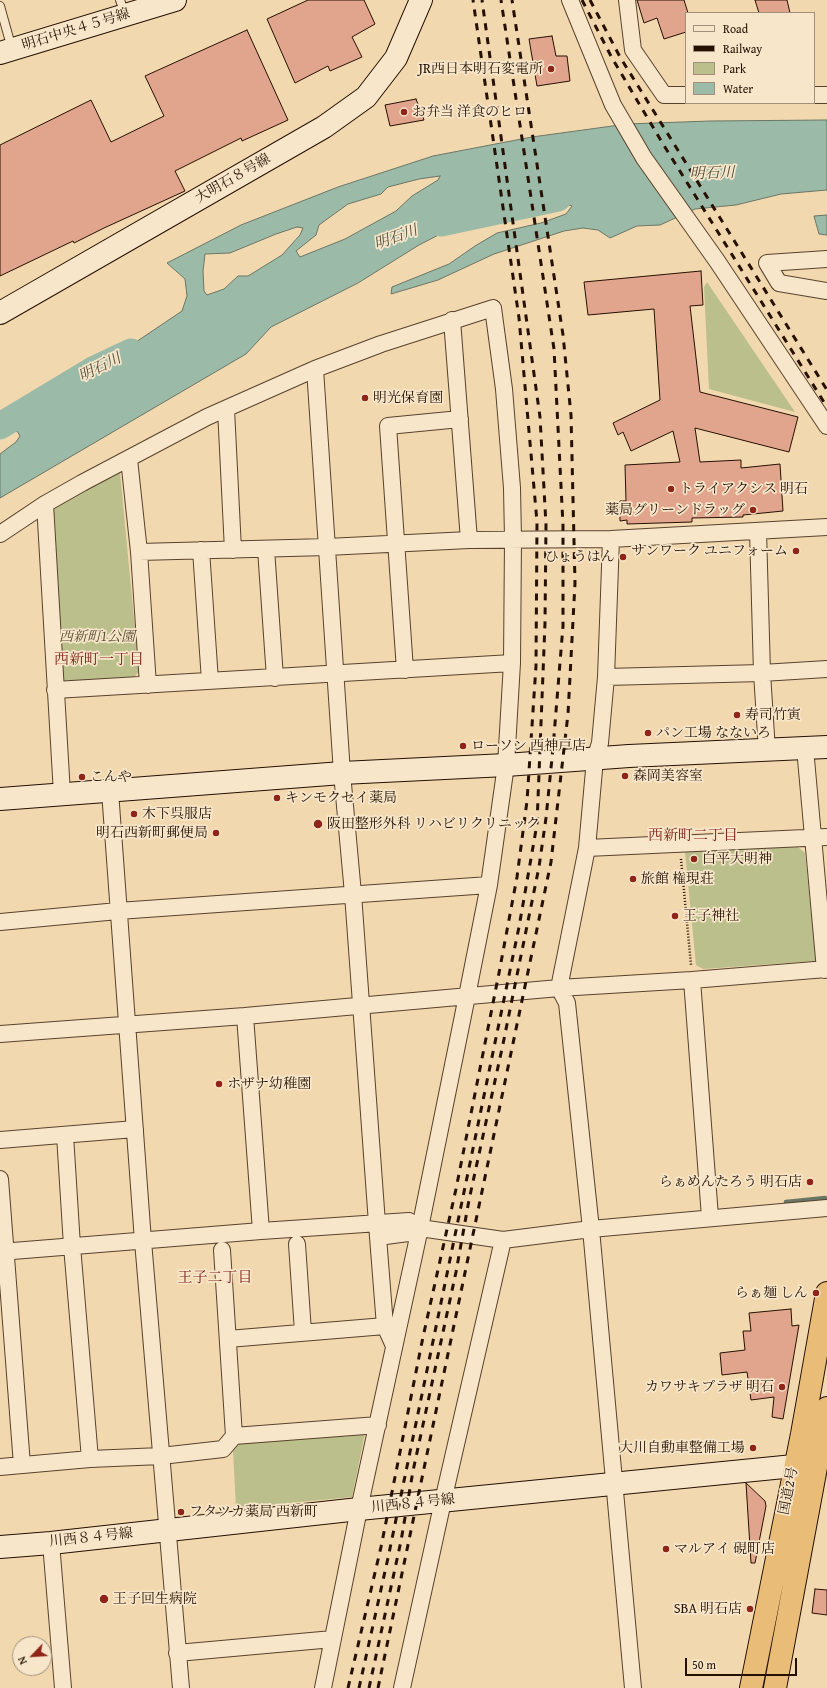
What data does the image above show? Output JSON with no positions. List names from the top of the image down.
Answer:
{
  "streets": {
    "highway": ["国道2号"],
    "street": ["明石中央４５号線", "大明石８号線", "川西８４号線"]
  },
  "crossings": [
    ["国道2号", "川西８４号線"]
  ],
  "districts": ["西新町一丁目", "西新町二丁目", "王子二丁目"],
  "water": ["明石川"],
  "parks": ["西新町1公園"],
  "places": [
    "JR西日本明石変電所",
    "お弁当 洋食のヒロ",
    "明光保育園",
    "トライアクシス 明石",
    "薬局グリーンドラッグ",
    "サンワーク ユニフォーム",
    "ひょうはん",
    "寿司竹寅",
    "パン工場 なないろ",
    "ローソン 西神戸店",
    "森岡美容室",
    "こんや",
    "キンモクセイ薬局",
    "木下呉服店",
    "阪田整形外科 リハビリクリニック",
    "明石西新町郵便局",
    "白平大明神",
    "旅館 権現荘",
    "王子神社",
    "ホザナ幼稚園",
    "らぁめんたろう 明石店",
    "らぁ麺 しん",
    "カワサキプラザ 明石",
    "大川自動車整備工場",
    "フタツカ薬局 西新町",
    "マルアイ 硯町店",
    "王子回生病院",
    "SBA 明石店"
  ],
  "legend": [
    "Road",
    "Railway",
    "Park",
    "Water"
  ],
  "scale_bar": "50 m",
  "north": "bottom left"
}
